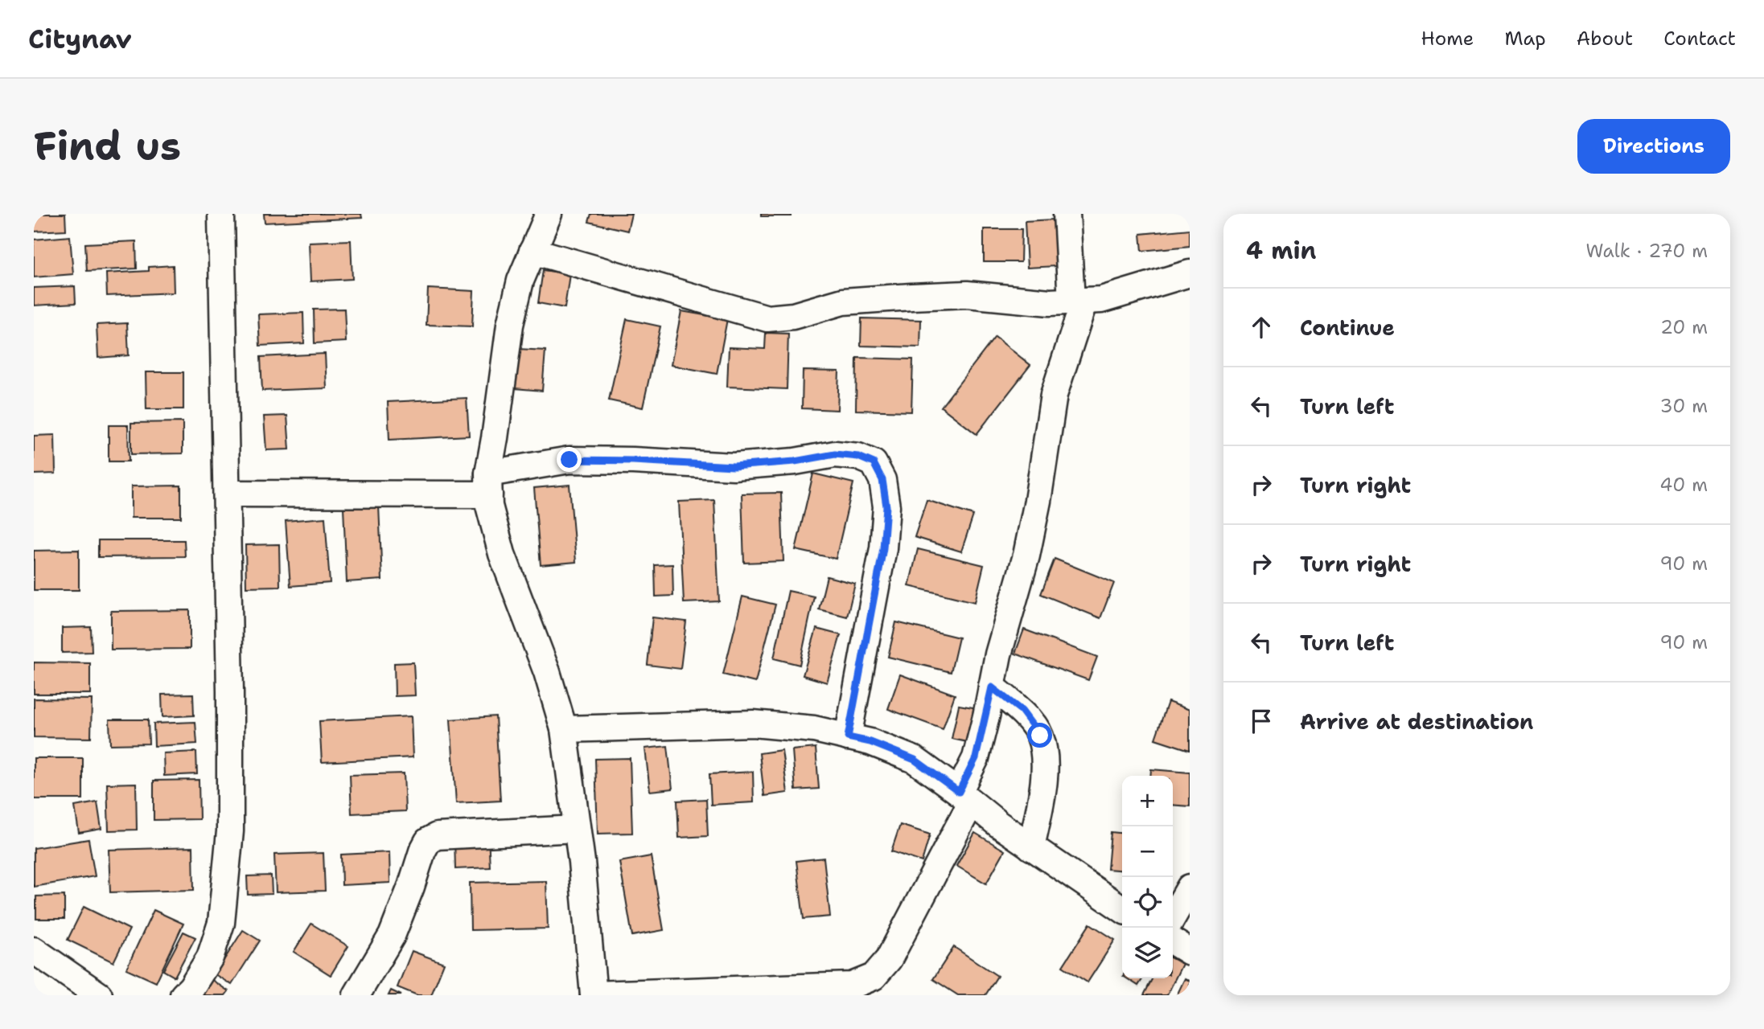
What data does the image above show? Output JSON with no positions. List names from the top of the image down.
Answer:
{
  "page": {
    "header": "Citynav",
    "nav": [
      "Home",
      "Map",
      "About",
      "Contact"
    ],
    "buttons": "Directions",
    "title": "Find us",
    "heading": ["4 min", "Walk · 270 m"],
    "list": [
      ["Continue", "20 m"],
      ["Turn left", "30 m"],
      ["Turn right", "40 m"],
      ["Turn right", "90 m"],
      ["Turn left", "90 m"],
      "Arrive at destination"
    ],
    "map_buttons": ["+", "−"]
  }
}
